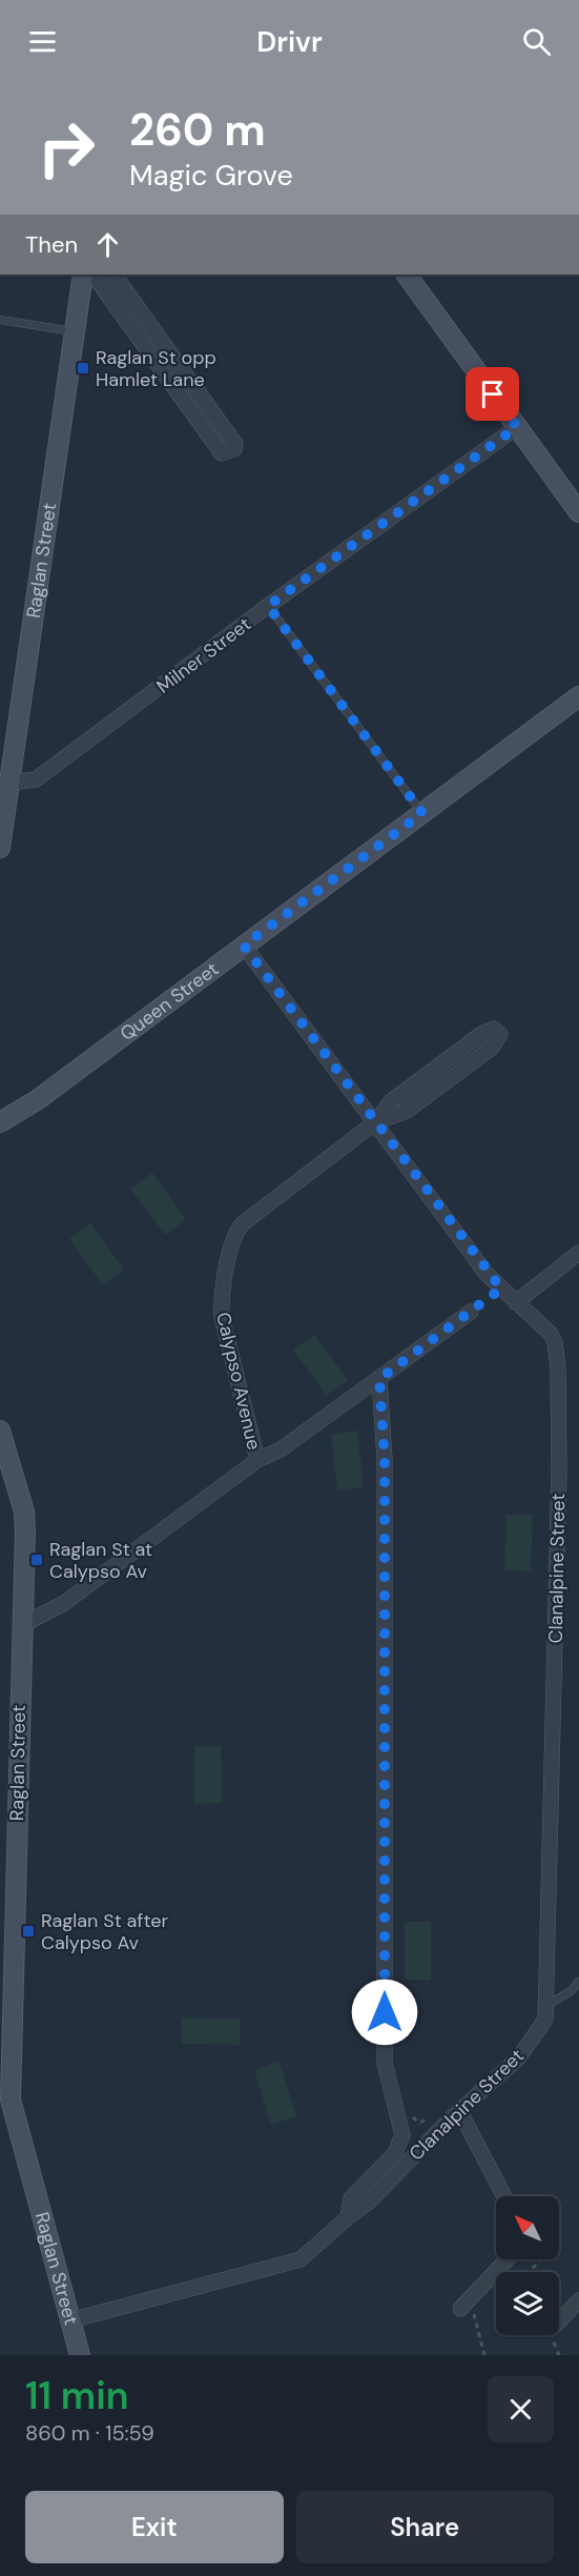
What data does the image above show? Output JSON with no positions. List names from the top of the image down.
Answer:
{
  "streets": {
    "street": [
      "Raglan Street",
      "Milner Street",
      "Queen Street",
      "Calypso Avenue",
      "Clanalpine Street"
    ]
  },
  "crossings": [
    ["Raglan Street", "Milner Street"],
    ["Raglan Street", "Calypso Avenue"],
    ["Raglan Street", "Clanalpine Street"],
    ["Queen Street", "Clanalpine Street"],
    ["Calypso Avenue", "Clanalpine Street"]
  ],
  "places": {
    "transit": ["Raglan St opp Hamlet Lane", "Raglan St at Calypso Av", "Raglan St after Calypso Av"]
  },
  "north": "top left",
  "page": {
    "header": "Drivr",
    "turn": ["260 m", "Magic Grove"],
    "then": "Then",
    "heading": ["11 min", "860 m · 15:59"],
    "buttons": ["Exit", "Share"]
  }
}
